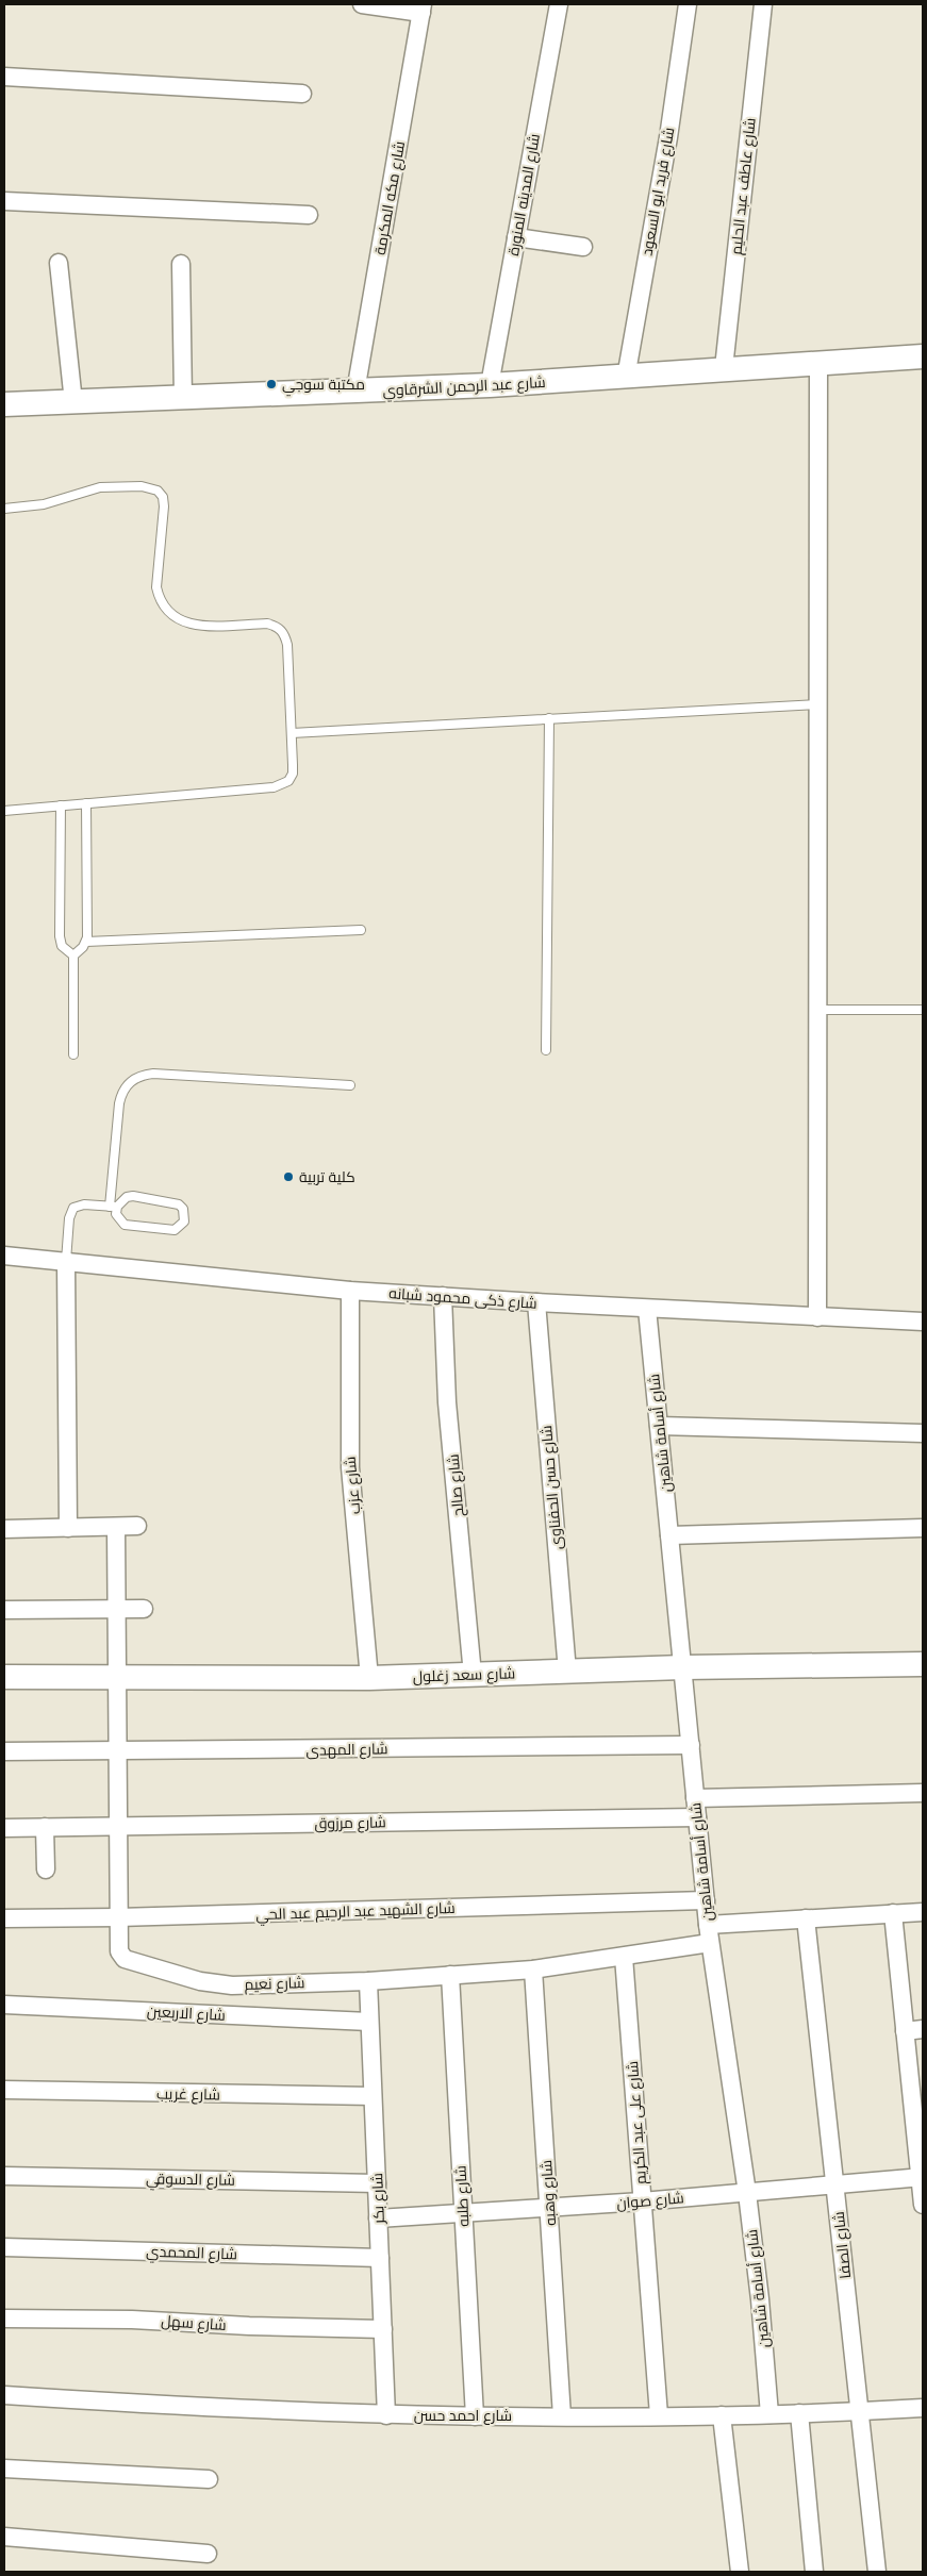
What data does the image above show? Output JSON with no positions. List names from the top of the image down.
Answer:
{
  "streets": {
    "street": [
      "شارع عاطف عبد الحليم",
      "شارع فريد ابو السعود",
      "شارع المدينه المنورة",
      "شارع مكه المكرمة",
      "شارع عبد الرحمن الشرقاوي",
      "شارع ذكى محمود شبانه",
      "شارع أسامة شاهين",
      "شارع عزب",
      "شارع صالح",
      "شارع حسن الحفناوى",
      "شارع سعد زغلول",
      "شارع المهدى",
      "شارع مرزوق",
      "شارع الشهيد عبد الرحيم عبد الحي",
      "شارع نعيم",
      "شارع الاربعين",
      "شارع غريب",
      "شارع على عبد الكريم",
      "شارع الدسوقي",
      "شارع وهبه",
      "شارع طلبه",
      "شارع بكر",
      "شارع صوان",
      "شارع الصفا",
      "شارع المحمدي",
      "شارع سهل",
      "شارع احمد حسن"
    ]
  },
  "crossings": [
    ["شارع عاطف عبد الحليم", "شارع عبد الرحمن الشرقاوي"],
    ["شارع فريد ابو السعود", "شارع عبد الرحمن الشرقاوي"],
    ["شارع المدينه المنورة", "شارع عبد الرحمن الشرقاوي"],
    ["شارع مكه المكرمة", "شارع عبد الرحمن الشرقاوي"],
    ["شارع ذكى محمود شبانه", "شارع أسامة شاهين"],
    ["شارع ذكى محمود شبانه", "شارع عزب"],
    ["شارع ذكى محمود شبانه", "شارع صالح"],
    ["شارع ذكى محمود شبانه", "شارع حسن الحفناوى"],
    ["شارع أسامة شاهين", "شارع سعد زغلول"],
    ["شارع أسامة شاهين", "شارع المهدى"],
    ["شارع أسامة شاهين", "شارع مرزوق"],
    ["شارع أسامة شاهين", "شارع الشهيد عبد الرحيم عبد الحي"],
    ["شارع أسامة شاهين", "شارع نعيم"],
    ["شارع أسامة شاهين", "شارع صوان"],
    ["شارع أسامة شاهين", "شارع احمد حسن"],
    ["شارع عزب", "شارع سعد زغلول"],
    ["شارع صالح", "شارع سعد زغلول"],
    ["شارع حسن الحفناوى", "شارع سعد زغلول"],
    ["شارع سعد زغلول", "شارع نعيم"],
    ["شارع المهدى", "شارع نعيم"],
    ["شارع مرزوق", "شارع نعيم"],
    ["شارع الشهيد عبد الرحيم عبد الحي", "شارع نعيم"],
    ["شارع نعيم", "شارع على عبد الكريم"],
    ["شارع نعيم", "شارع وهبه"],
    ["شارع نعيم", "شارع طلبه"],
    ["شارع نعيم", "شارع بكر"],
    ["شارع الاربعين", "شارع بكر"],
    ["شارع غريب", "شارع بكر"],
    ["شارع على عبد الكريم", "شارع صوان"],
    ["شارع على عبد الكريم", "شارع احمد حسن"],
    ["شارع الدسوقي", "شارع بكر"],
    ["شارع وهبه", "شارع صوان"],
    ["شارع وهبه", "شارع احمد حسن"],
    ["شارع طلبه", "شارع صوان"],
    ["شارع طلبه", "شارع احمد حسن"],
    ["شارع بكر", "شارع صوان"],
    ["شارع بكر", "شارع المحمدي"],
    ["شارع بكر", "شارع سهل"],
    ["شارع بكر", "شارع احمد حسن"],
    ["شارع صوان", "شارع الصفا"],
    ["شارع الصفا", "شارع احمد حسن"]
  ],
  "places": ["مكتبة سوجي", "كلية تربية"]
}
